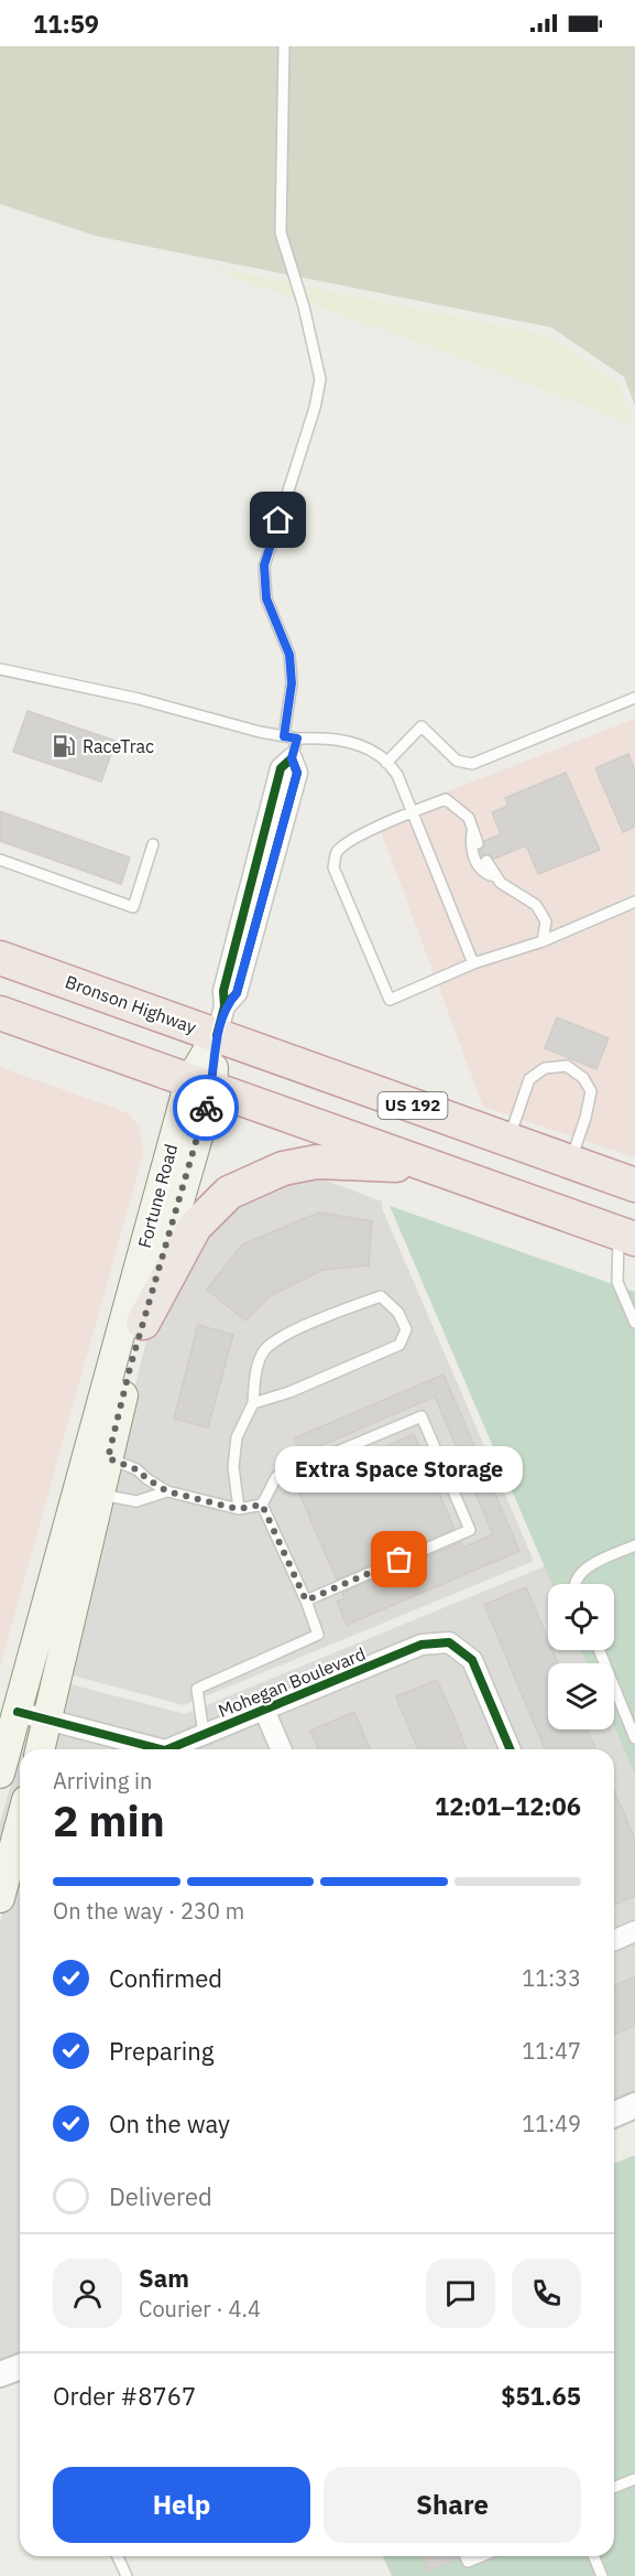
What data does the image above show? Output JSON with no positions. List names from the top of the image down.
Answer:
{
  "streets": {
    "highway": ["Bronson Highway", "US 192"],
    "main road": ["Fortune Road"],
    "street": ["Mohegan Boulevard"]
  },
  "crossings": [
    ["Bronson Highway", "Fortune Road"],
    ["US 192", "Fortune Road"],
    ["Fortune Road", "Mohegan Boulevard"]
  ],
  "places": {
    "fuel station": ["RaceTrac"],
    "other": ["Extra Space Storage"]
  },
  "page": {
    "status": "11:59",
    "bubble": "Extra Space Storage",
    "heading": ["2 min", "Arriving in", "12:01–12:06"],
    "panel": [
      "Sam",
      "Courier · 4.4",
      "Order #8767",
      "$51.65"
    ],
    "bar": "On the way · 230 m",
    "list": [
      ["Confirmed", "11:33"],
      ["Preparing", "11:47"],
      ["On the way", "11:49"],
      "Delivered"
    ],
    "buttons": ["Help", "Share"]
  }
}
